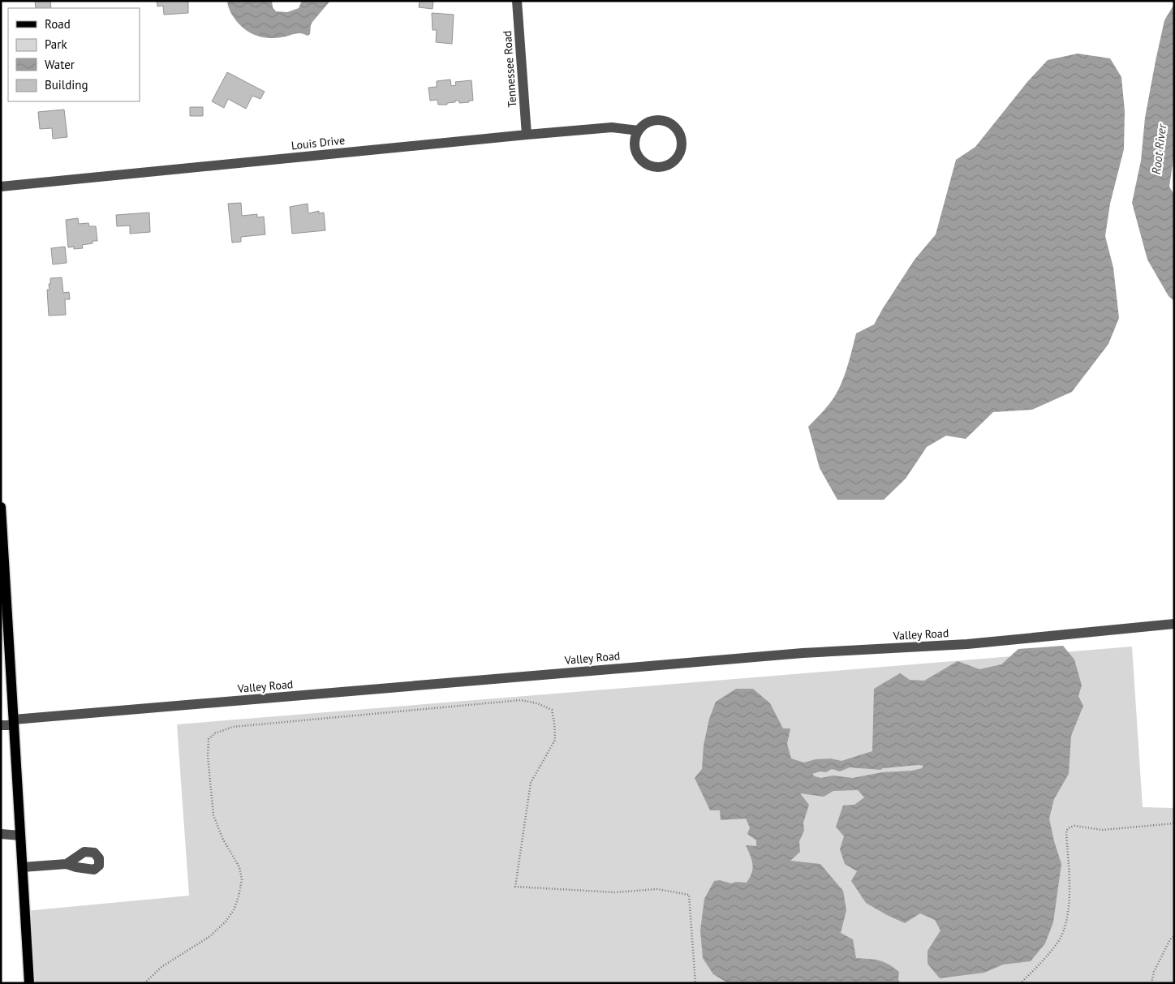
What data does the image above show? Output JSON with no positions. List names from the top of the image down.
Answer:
{
  "streets": {
    "street": ["Tennessee Road", "Louis Drive", "Valley Road"]
  },
  "crossings": [
    ["Tennessee Road", "Louis Drive"]
  ],
  "water": ["Root River"],
  "legend": [
    "Road",
    "Park",
    "Water",
    "Building"
  ]
}
